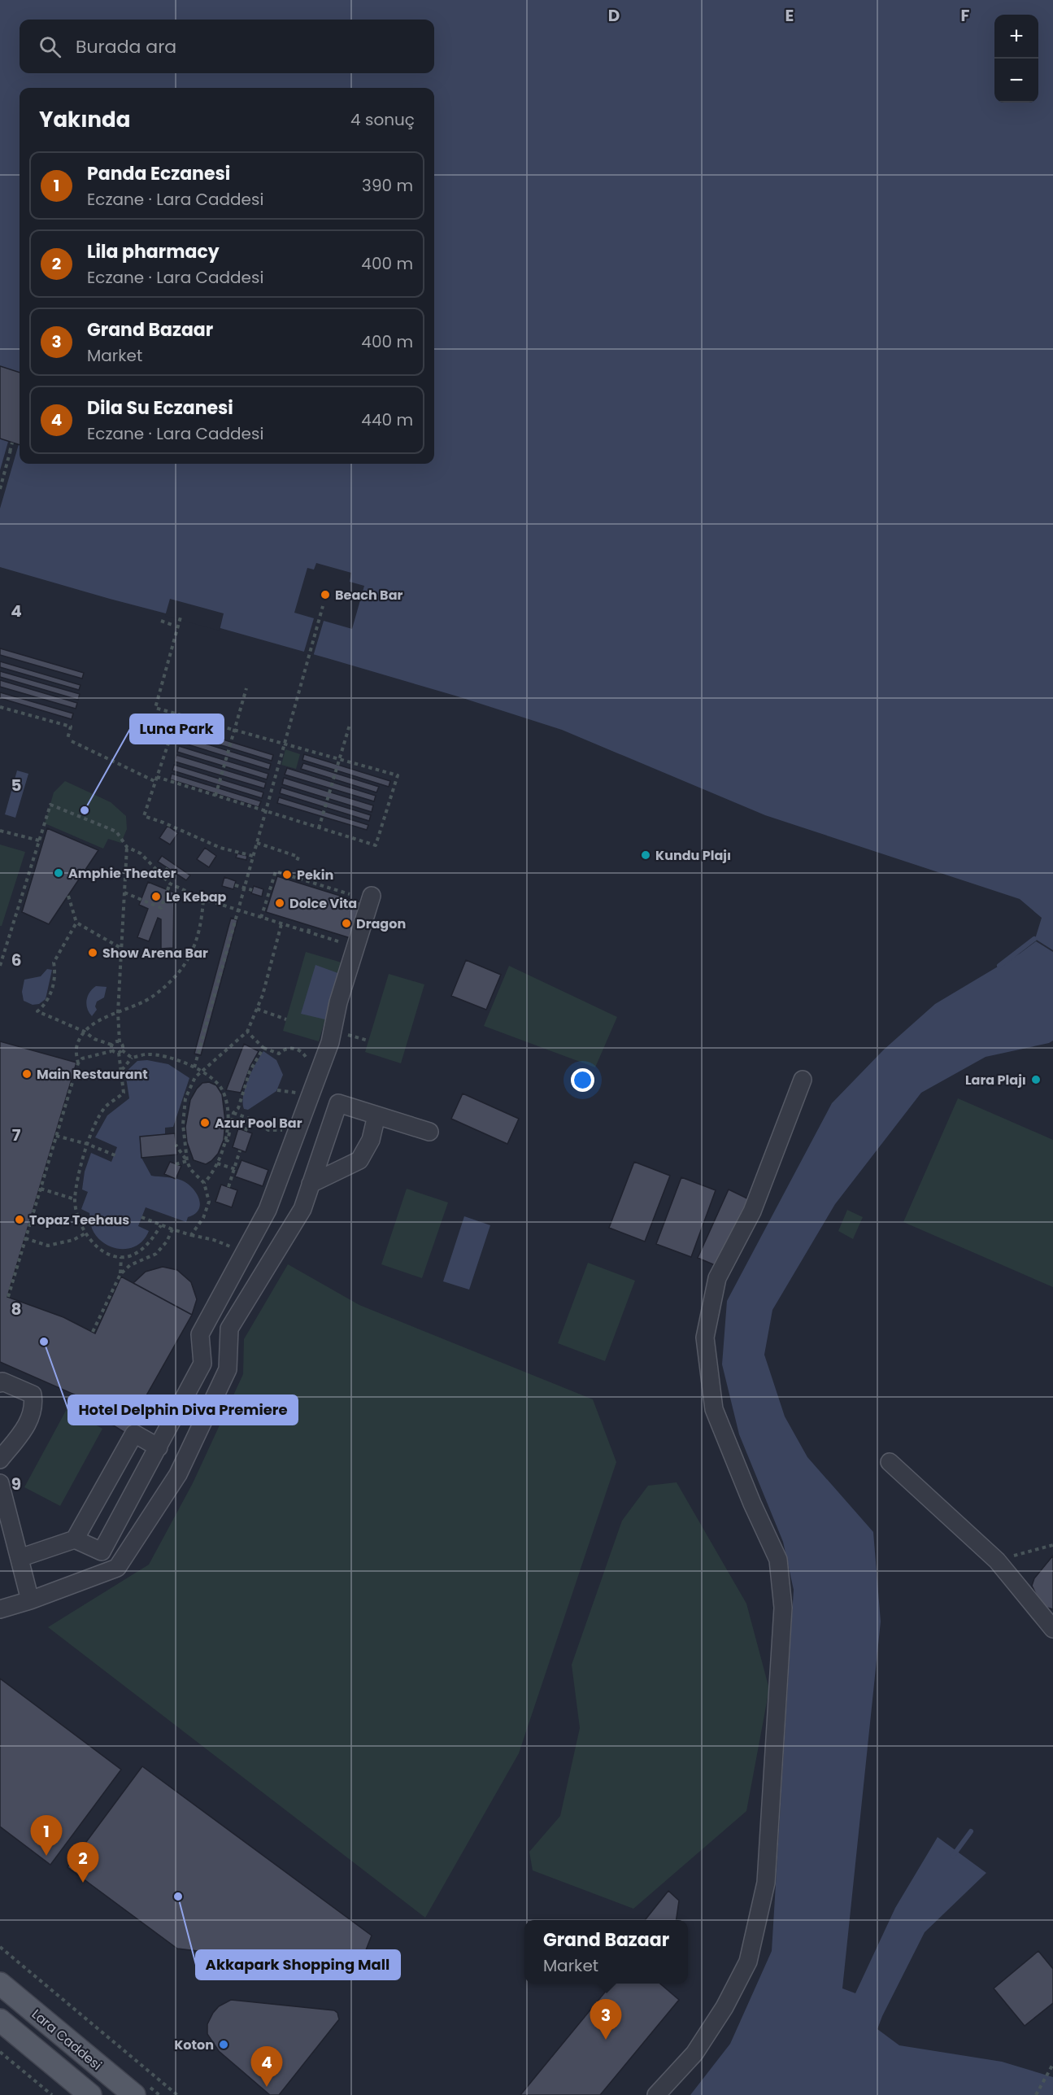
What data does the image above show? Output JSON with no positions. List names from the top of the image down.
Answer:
{
  "streets": {
    "main road": ["Lara Caddesi"]
  },
  "places": [
    "Beach Bar",
    "Luna Park",
    "Kundu Plajı",
    "Amphie Theater",
    "Pekin",
    "Le Kebap",
    "Dolce Vita",
    "Dragon",
    "Show Arena Bar",
    "Main Restaurant",
    "Lara Plajı",
    "Azur Pool Bar",
    "Topaz Teehaus",
    "Hotel Delphin Diva Premiere",
    "Akkapark Shopping Mall",
    "Koton"
  ],
  "page": {
    "map_buttons": ["+", "−"],
    "search": "Burada ara",
    "heading": ["Yakında", "4 sonuç"],
    "list": [
      {
        "mark": "1",
        "name": "Panda Eczanesi",
        "note": "Eczane · Lara Caddesi",
        "value": "390 m"
      },
      {
        "mark": "2",
        "name": "Lila pharmacy",
        "note": "Eczane · Lara Caddesi",
        "value": "400 m"
      },
      {
        "mark": "3",
        "name": "Grand Bazaar",
        "note": "Market",
        "value": "400 m"
      },
      {
        "mark": "4",
        "name": "Dila Su Eczanesi",
        "note": "Eczane · Lara Caddesi",
        "value": "440 m"
      }
    ],
    "pins": [
      "1",
      "2",
      "3",
      "4"
    ],
    "popup": ["Grand Bazaar", "Market"]
  },
  "grid": {
    "columns": ["D", "E", "F"],
    "rows": [
      "4",
      "5",
      "6",
      "7",
      "8",
      "9"
    ]
  }
}
